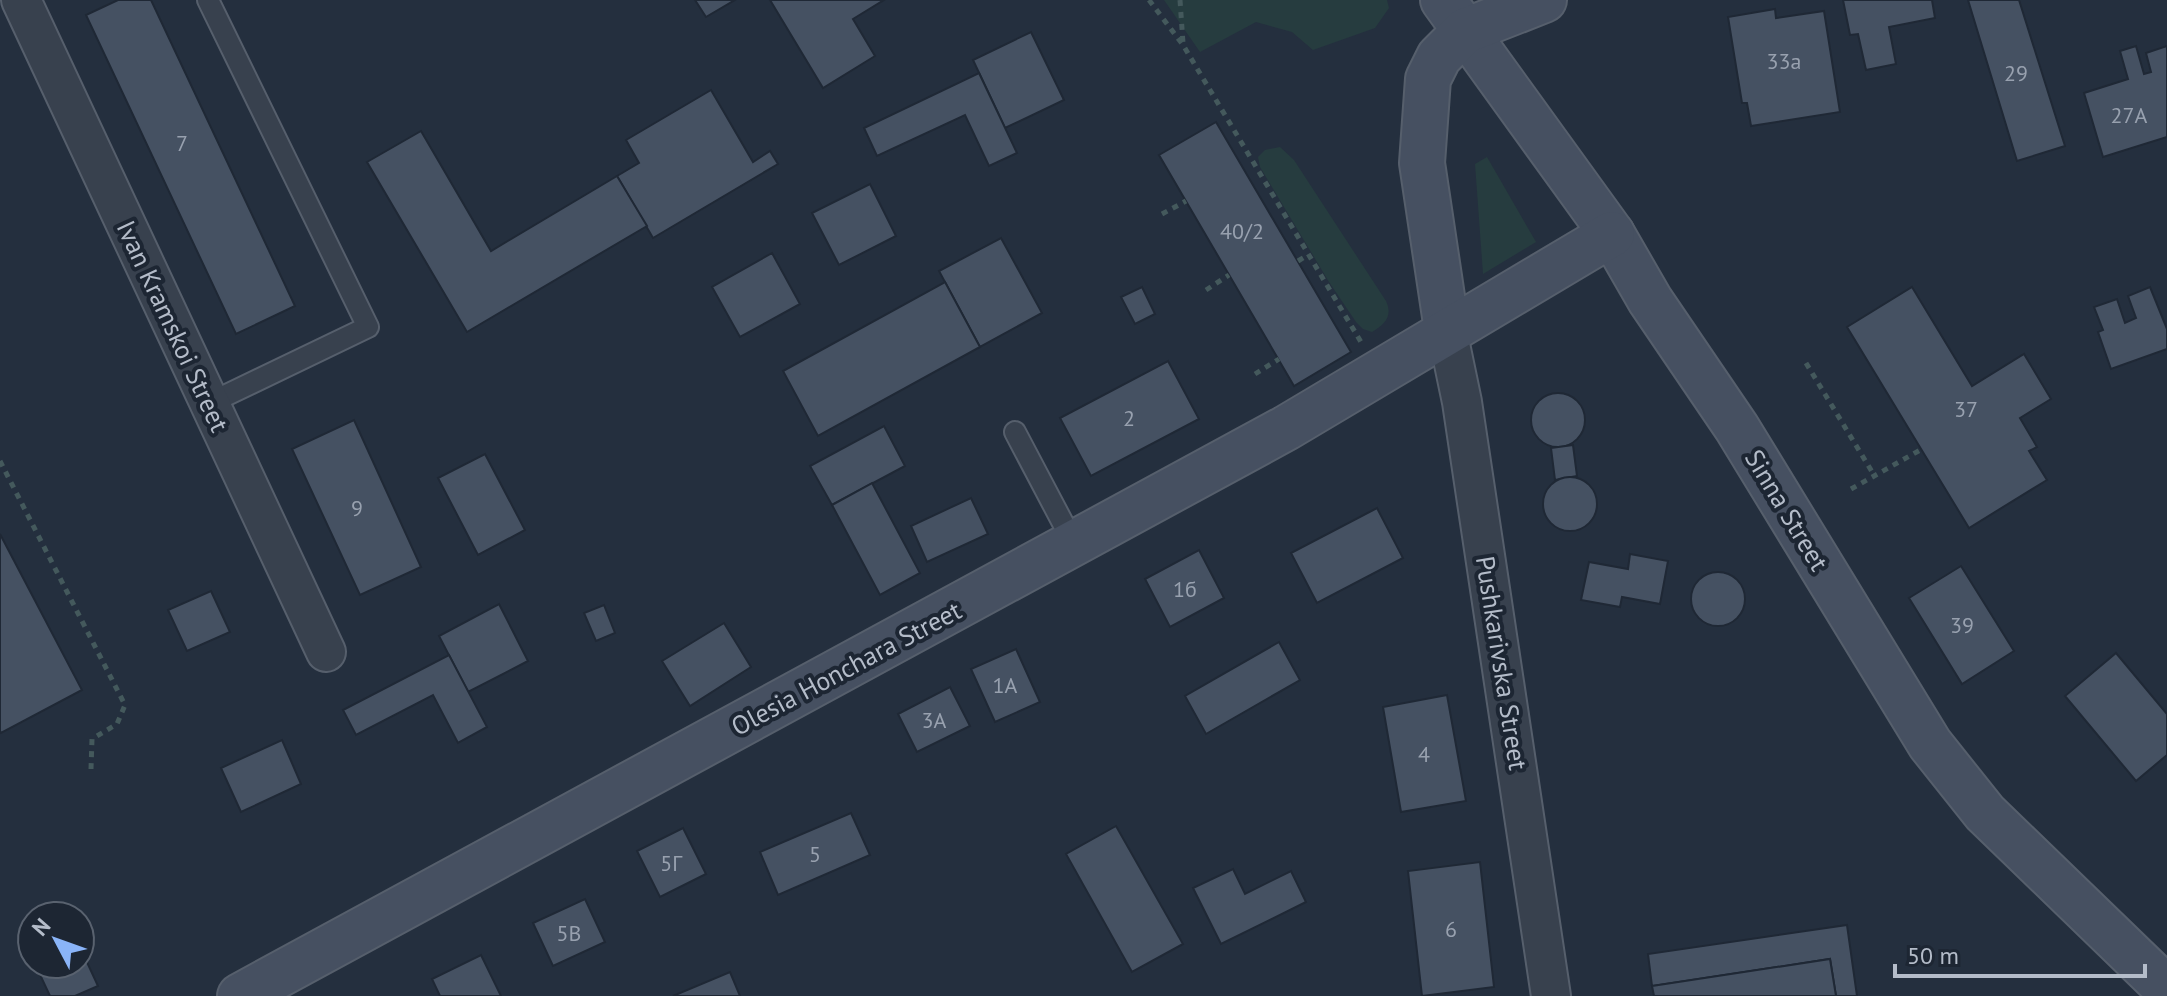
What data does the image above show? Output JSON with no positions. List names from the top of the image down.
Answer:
{
  "streets": {
    "main road": ["Sinna Street", "Olesia Honchara Street"],
    "street": ["Ivan Kramskoi Street", "Pushkarivska Street"]
  },
  "crossings": [
    ["Sinna Street", "Olesia Honchara Street"],
    ["Pushkarivska Street", "Olesia Honchara Street"]
  ],
  "house_numbers": [
    "33а",
    "29",
    "27А",
    "7",
    "40/2",
    "37",
    "2",
    "9",
    "1б",
    "39",
    "1А",
    "3А",
    "4",
    "5",
    "5Г",
    "6",
    "5В"
  ],
  "scale_bar": "50 m",
  "north": "top left"
}
